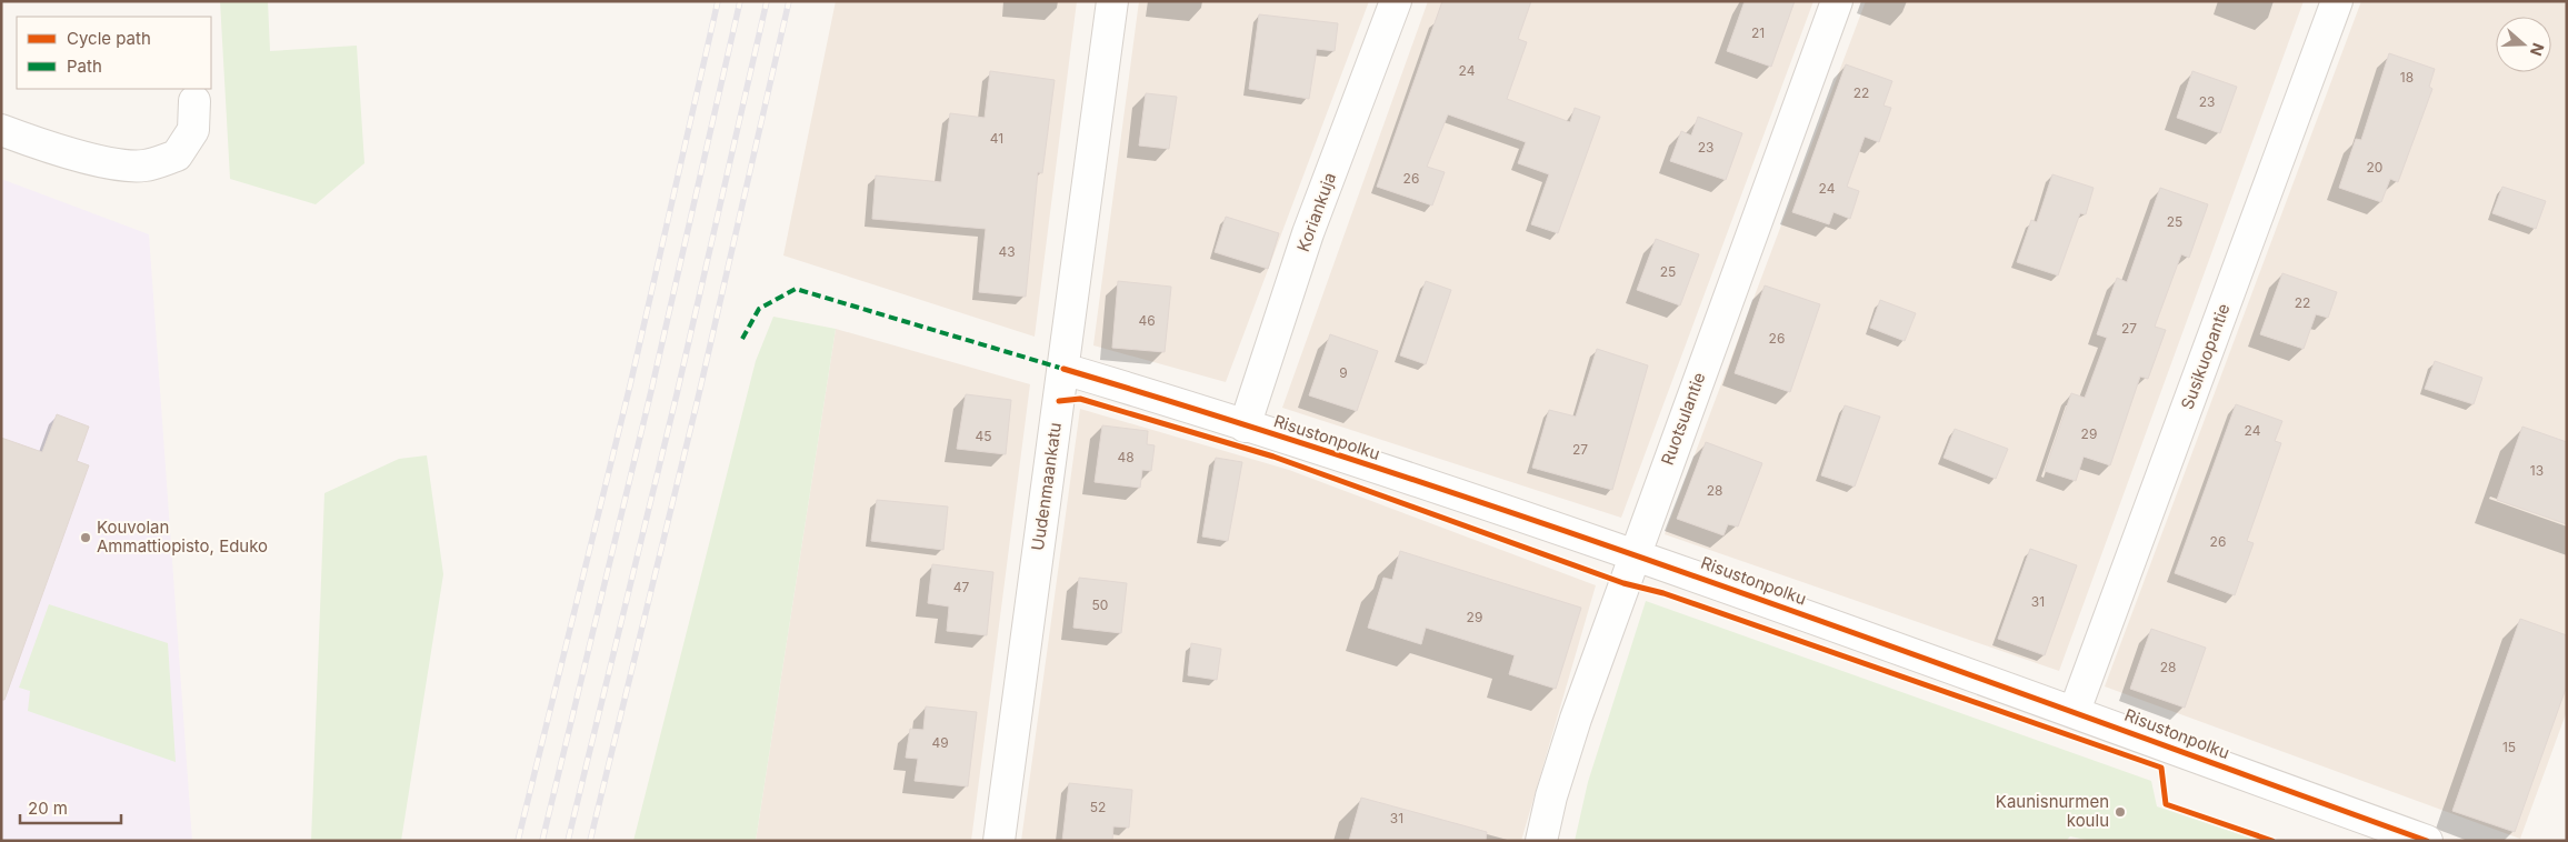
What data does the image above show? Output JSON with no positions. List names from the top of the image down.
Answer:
{
  "streets": {
    "street": [
      "Koriankuja",
      "Susikuopantie",
      "Ruotsulantie",
      "Risustonpolku",
      "Uudenmaankatu"
    ]
  },
  "crossings": [
    ["Koriankuja", "Risustonpolku"],
    ["Susikuopantie", "Risustonpolku"],
    ["Ruotsulantie", "Risustonpolku"],
    ["Risustonpolku", "Uudenmaankatu"]
  ],
  "places": ["Kouvolan Ammattiopisto, Eduko", "Kaunisnurmen koulu"],
  "house_numbers": [
    "21",
    "24",
    "18",
    "22",
    "23",
    "41",
    "23",
    "20",
    "26",
    "24",
    "25",
    "43",
    "25",
    "22",
    "46",
    "27",
    "26",
    "9",
    "24",
    "29",
    "45",
    "27",
    "48",
    "13",
    "28",
    "26",
    "47",
    "31",
    "50",
    "29",
    "28",
    "49",
    "15",
    "52",
    "31"
  ],
  "legend": ["Cycle path", "Path"],
  "scale_bar": "20 m",
  "north": "right"
}
